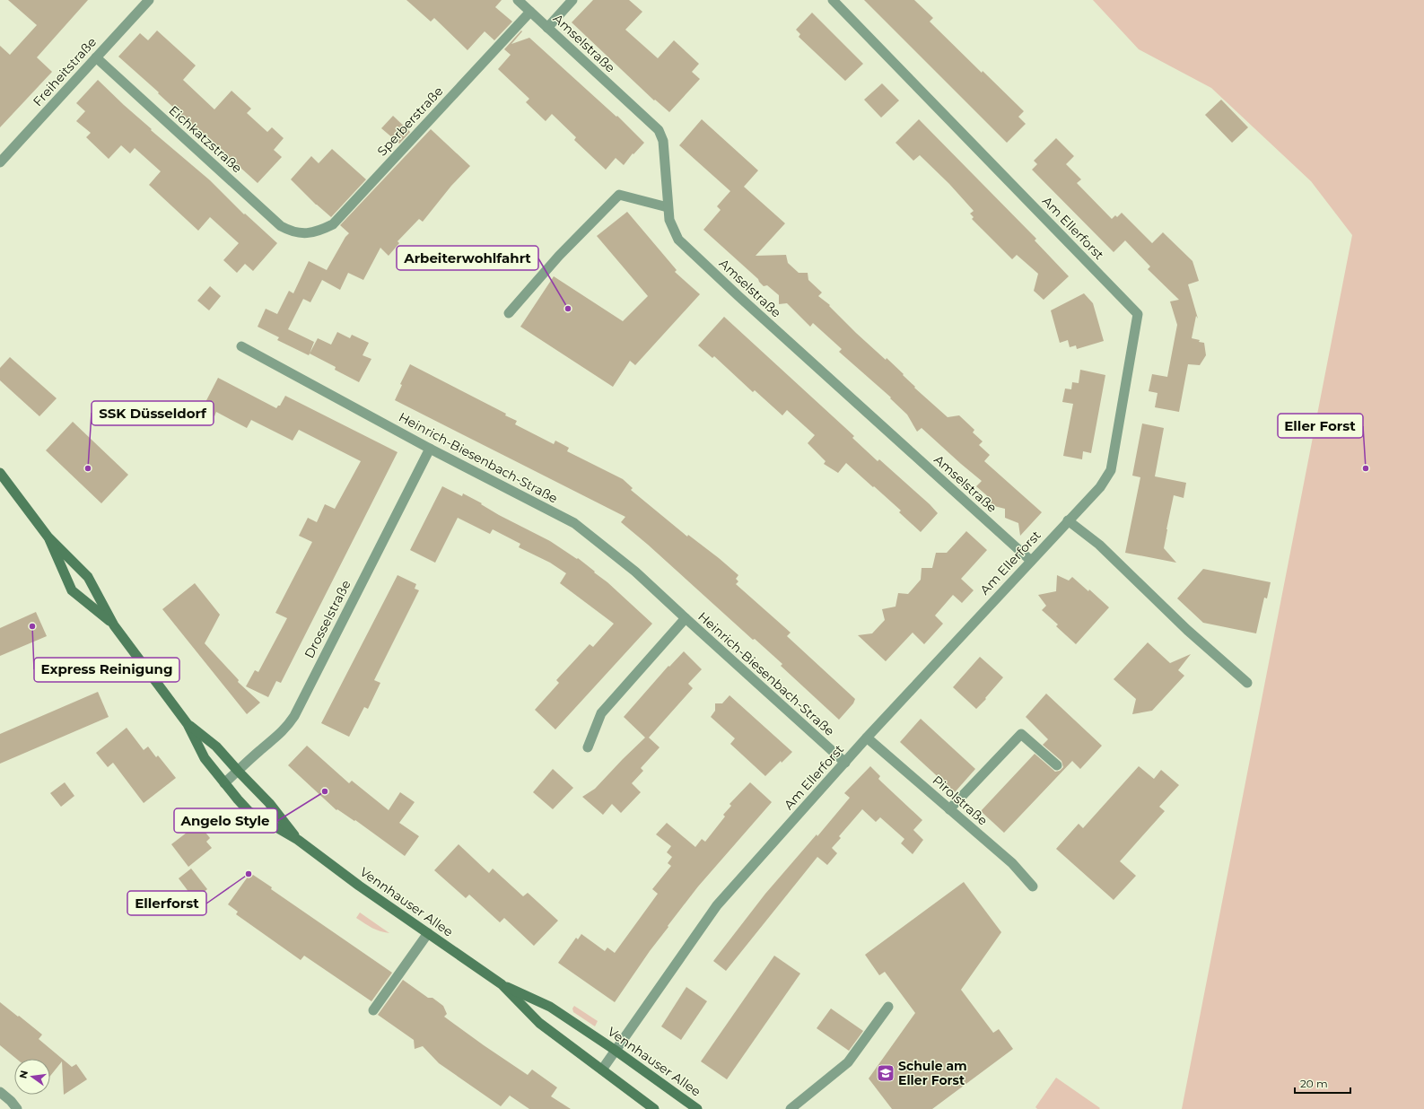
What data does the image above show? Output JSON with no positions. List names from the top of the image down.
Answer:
{
  "streets": {
    "main road": ["Vennhauser Allee"],
    "street": [
      "Amselstraße",
      "Freiheitstraße",
      "Sperberstraße",
      "Eichkatzstraße",
      "Am Ellerforst",
      "Heinrich-Biesenbach-Straße",
      "Drosselstraße",
      "Pirolstraße"
    ]
  },
  "crossings": [
    ["Amselstraße", "Sperberstraße"],
    ["Amselstraße", "Am Ellerforst"],
    ["Freiheitstraße", "Eichkatzstraße"],
    ["Sperberstraße", "Eichkatzstraße"],
    ["Am Ellerforst", "Heinrich-Biesenbach-Straße"],
    ["Am Ellerforst", "Pirolstraße"],
    ["Am Ellerforst", "Vennhauser Allee"],
    ["Heinrich-Biesenbach-Straße", "Drosselstraße"],
    ["Drosselstraße", "Vennhauser Allee"]
  ],
  "places": {
    "other": [
      "Arbeiterwohlfahrt",
      "SSK Düsseldorf",
      "Eller Forst",
      "Express Reinigung",
      "Angelo Style",
      "Ellerforst"
    ],
    "school or university": ["Schule am Eller Forst"]
  },
  "scale_bar": "20 m",
  "north": "left"
}
